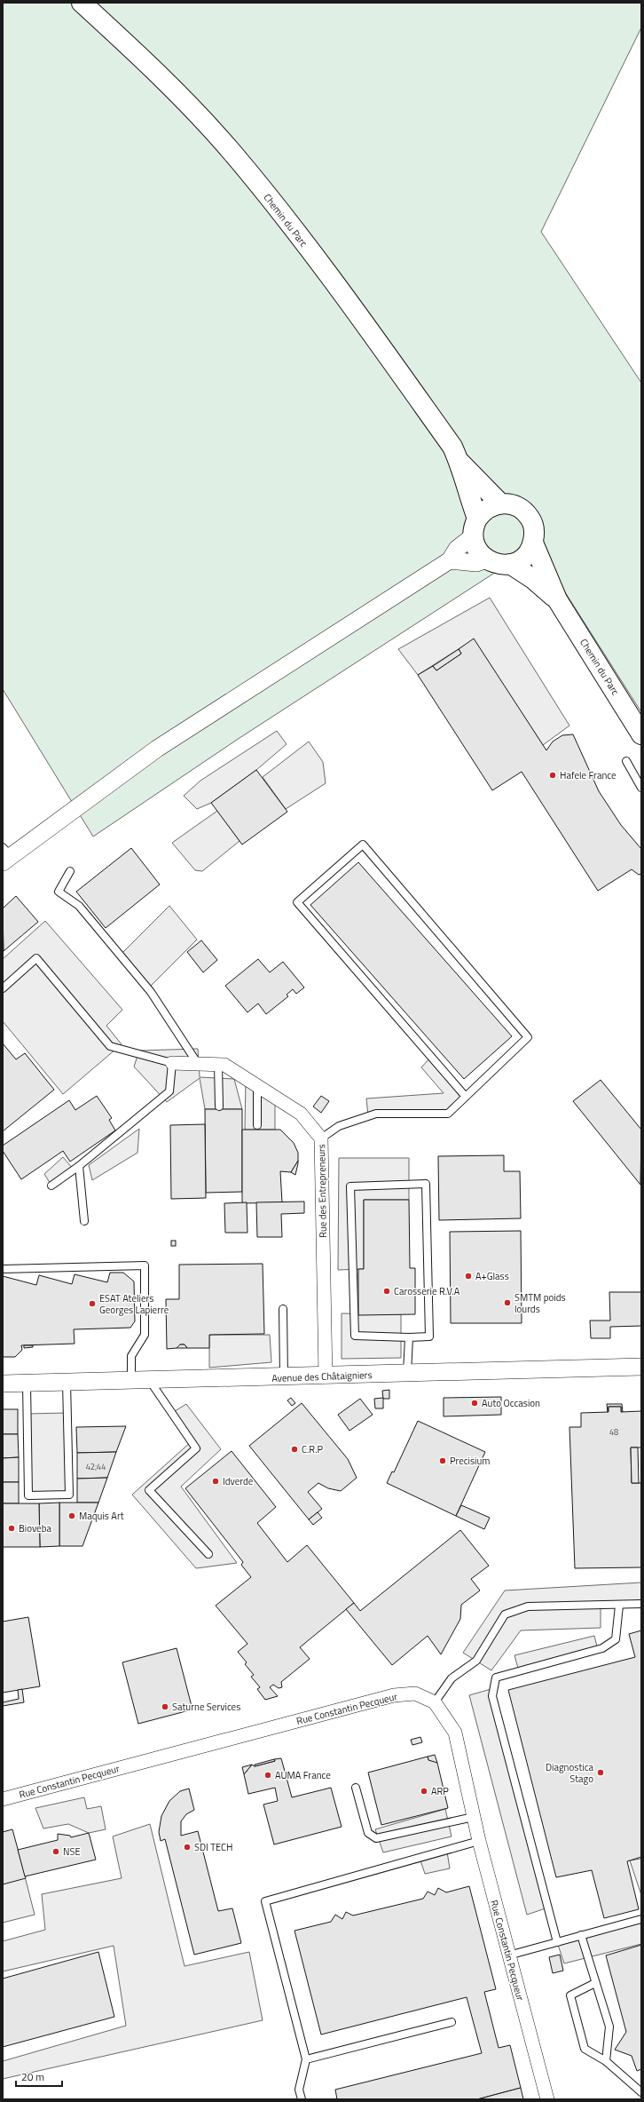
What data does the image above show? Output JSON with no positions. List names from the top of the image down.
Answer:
{
  "streets": {
    "main road": ["Chemin du Parc"],
    "street": ["Rue des Entrepreneurs", "Avenue des Châtaigniers", "Rue Constantin Pecqueur"]
  },
  "crossings": [
    ["Rue des Entrepreneurs", "Avenue des Châtaigniers"]
  ],
  "places": [
    "Hafele France",
    "A+Glass",
    "Carosserie R.V.A",
    "SMTM poids lourds",
    "ESAT Ateliers Georges Lapierre",
    "Auto Occasion",
    "C.R.P",
    "Precisium",
    "Idverde",
    "Maquis Art",
    "Bioveba",
    "Saturne Services",
    "Diagnostica Stago",
    "AUMA France",
    "ARP",
    "SDI TECH",
    "NSE"
  ],
  "house_numbers": ["48", "42;44"],
  "scale_bar": "20 m"
}
